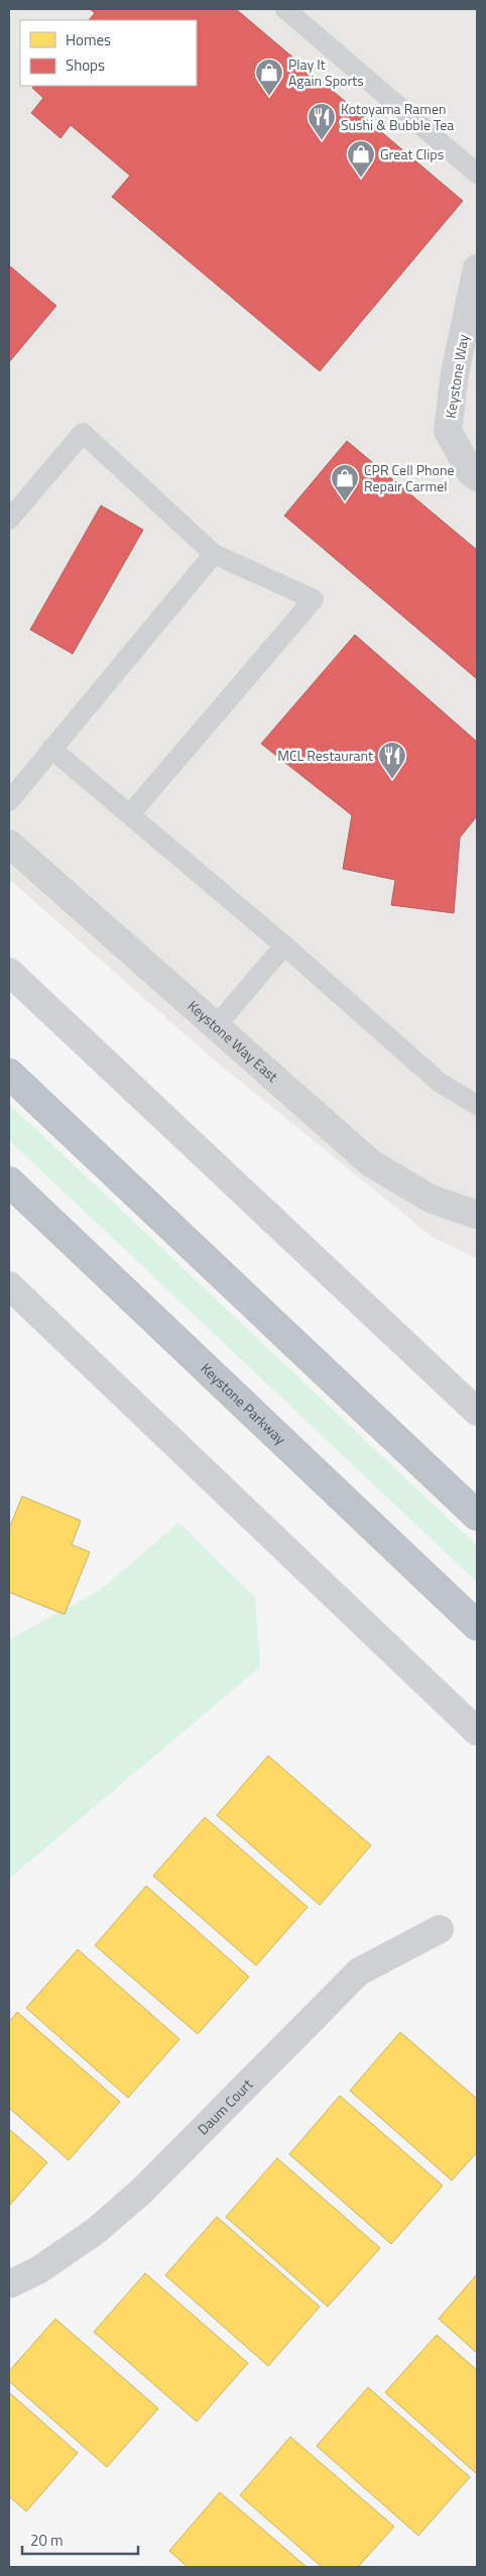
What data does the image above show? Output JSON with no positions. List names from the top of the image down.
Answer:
{
  "streets": {
    "highway": ["Keystone Parkway"],
    "street": ["Keystone Way", "Keystone Way East", "Daum Court"]
  },
  "places": {
    "shop": ["Play It Again Sports", "Great Clips", "CPR Cell Phone Repair Carmel"],
    "restaurant": ["Kotoyama Ramen Sushi & Bubble Tea", "MCL Restaurant"]
  },
  "legend": ["Homes", "Shops"],
  "scale_bar": "20 m"
}
